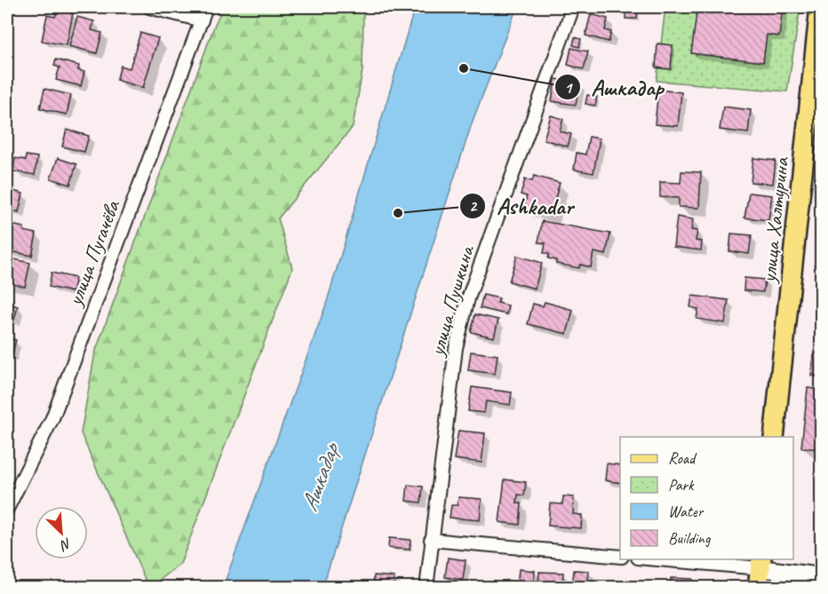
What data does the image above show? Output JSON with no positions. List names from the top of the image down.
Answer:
{
  "streets": {
    "main road": ["улица Халтурина"],
    "street": ["улица Пугачёва", "улица Пушкина"]
  },
  "water": ["Ашкадар"],
  "places": ["Ашкадар", "Ashkadar"],
  "legend": [
    "Road",
    "Park",
    "Water",
    "Building"
  ],
  "north": "bottom right"
}
